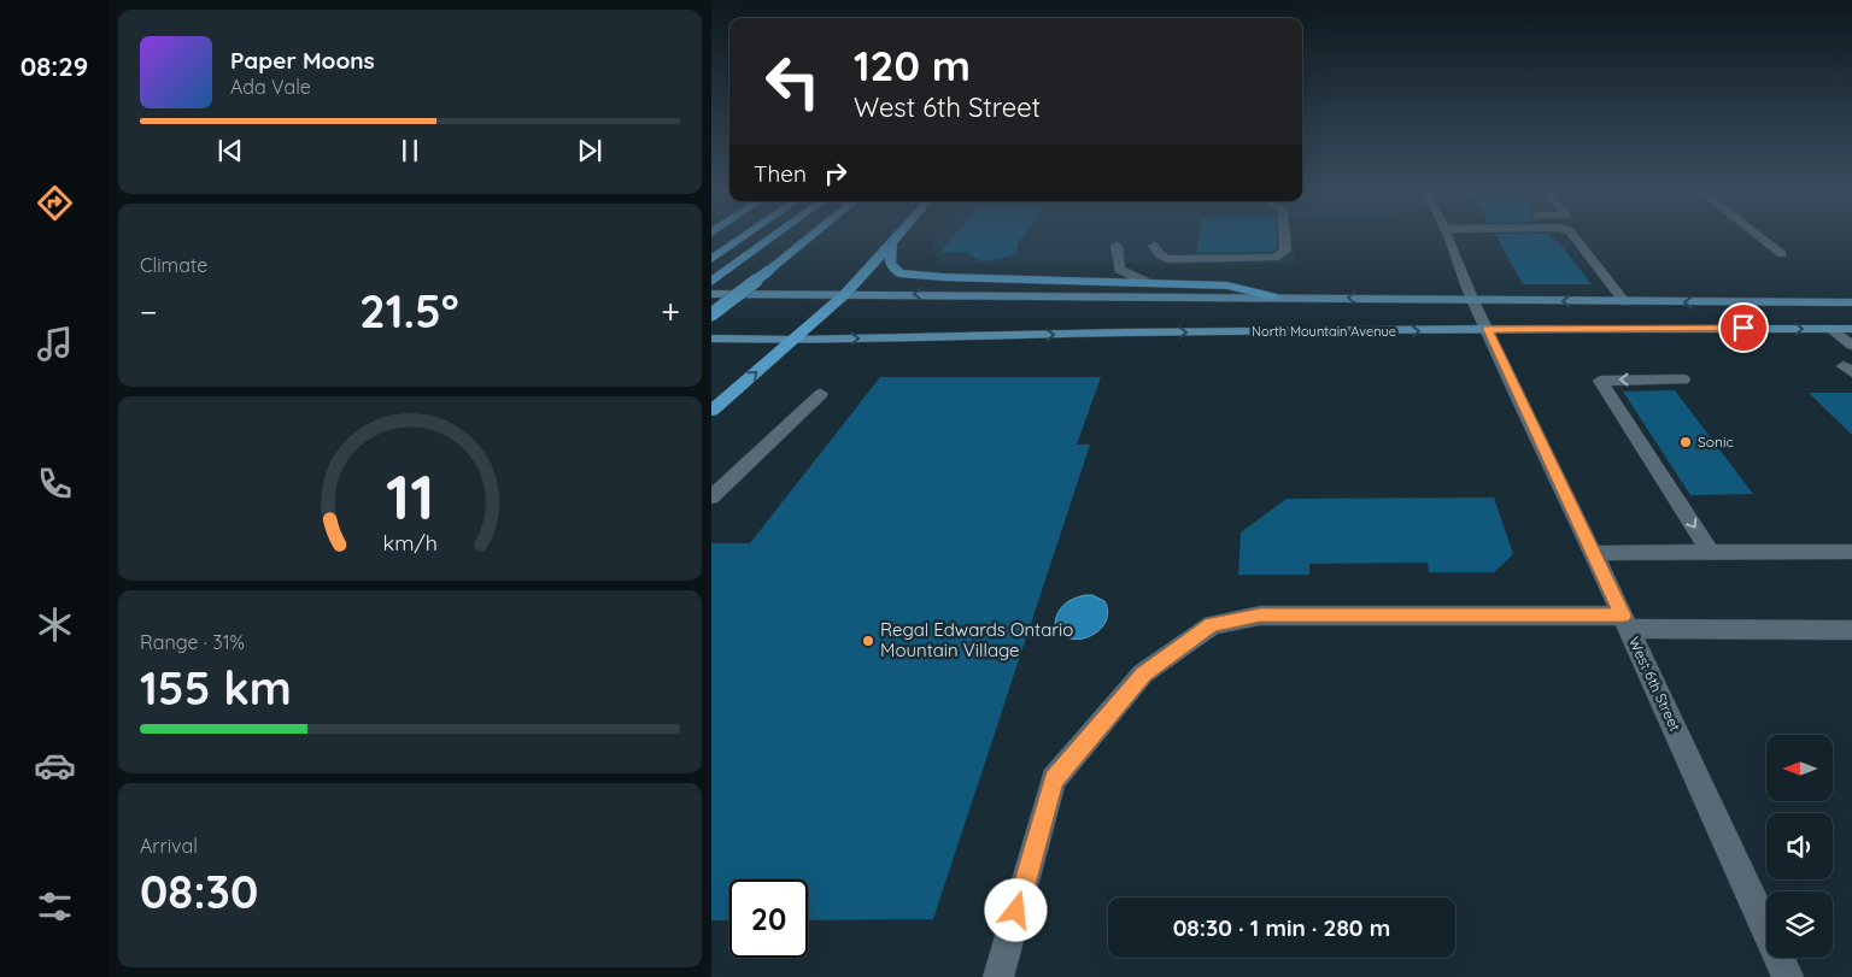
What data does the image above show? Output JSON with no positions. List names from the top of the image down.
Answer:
{
  "streets": {
    "main road": ["North Mountain Avenue"],
    "street": ["West 6th Street"]
  },
  "crossings": [
    ["North Mountain Avenue", "West 6th Street"]
  ],
  "places": ["Sonic", "Regal Edwards Ontario Mountain Village"],
  "north": "left",
  "page": {
    "tabs": "08:29",
    "turn": ["120 m", "West 6th Street"],
    "song": ["Paper Moons", "Ada Vale"],
    "then": "Then",
    "tile": [
      "Climate",
      ["Range · 31%", "155 km"],
      ["Arrival", "08:30"]
    ],
    "heat": ["−", "21.5°", "+"],
    "limit": "20",
    "trip": "08:30 · 1 min · 280 m",
    "gauge": ["11", "km/h"]
  }
}
